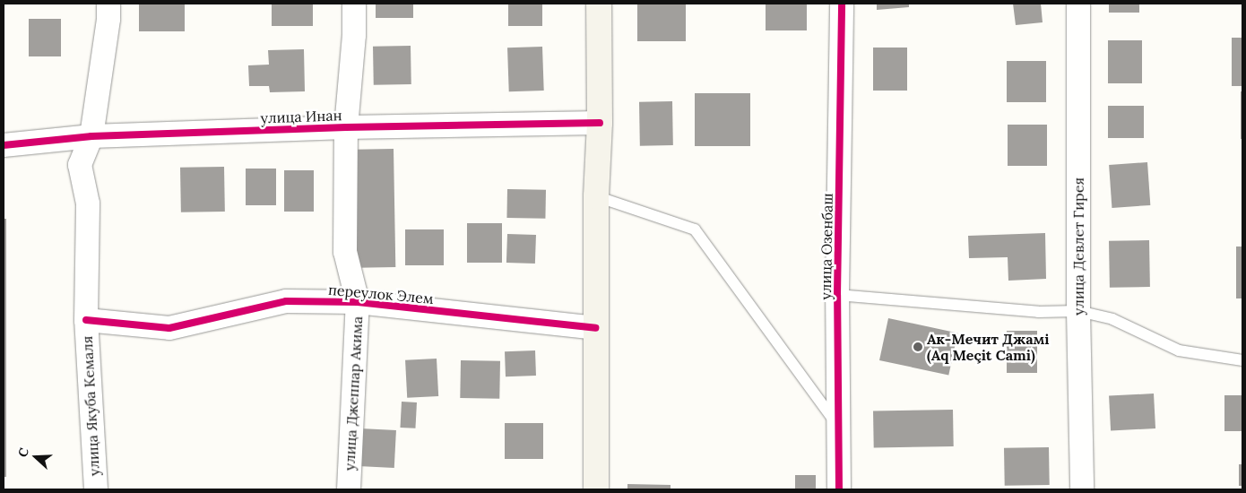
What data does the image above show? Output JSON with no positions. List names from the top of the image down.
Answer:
{
  "streets": {
    "street": [
      "улица Инан",
      "улица Озенбаш",
      "улица Девлет Гирея",
      "переулок Элем",
      "улица Джеппар Акима",
      "улица Якуба Кемаля"
    ]
  },
  "crossings": [
    ["улица Инан", "улица Джеппар Акима"],
    ["улица Инан", "улица Якуба Кемаля"],
    ["переулок Элем", "улица Джеппар Акима"],
    ["переулок Элем", "улица Якуба Кемаля"]
  ],
  "places": ["Ак-Мечит Джамі (Aq Meçit Cami)"],
  "north": "left"
}
